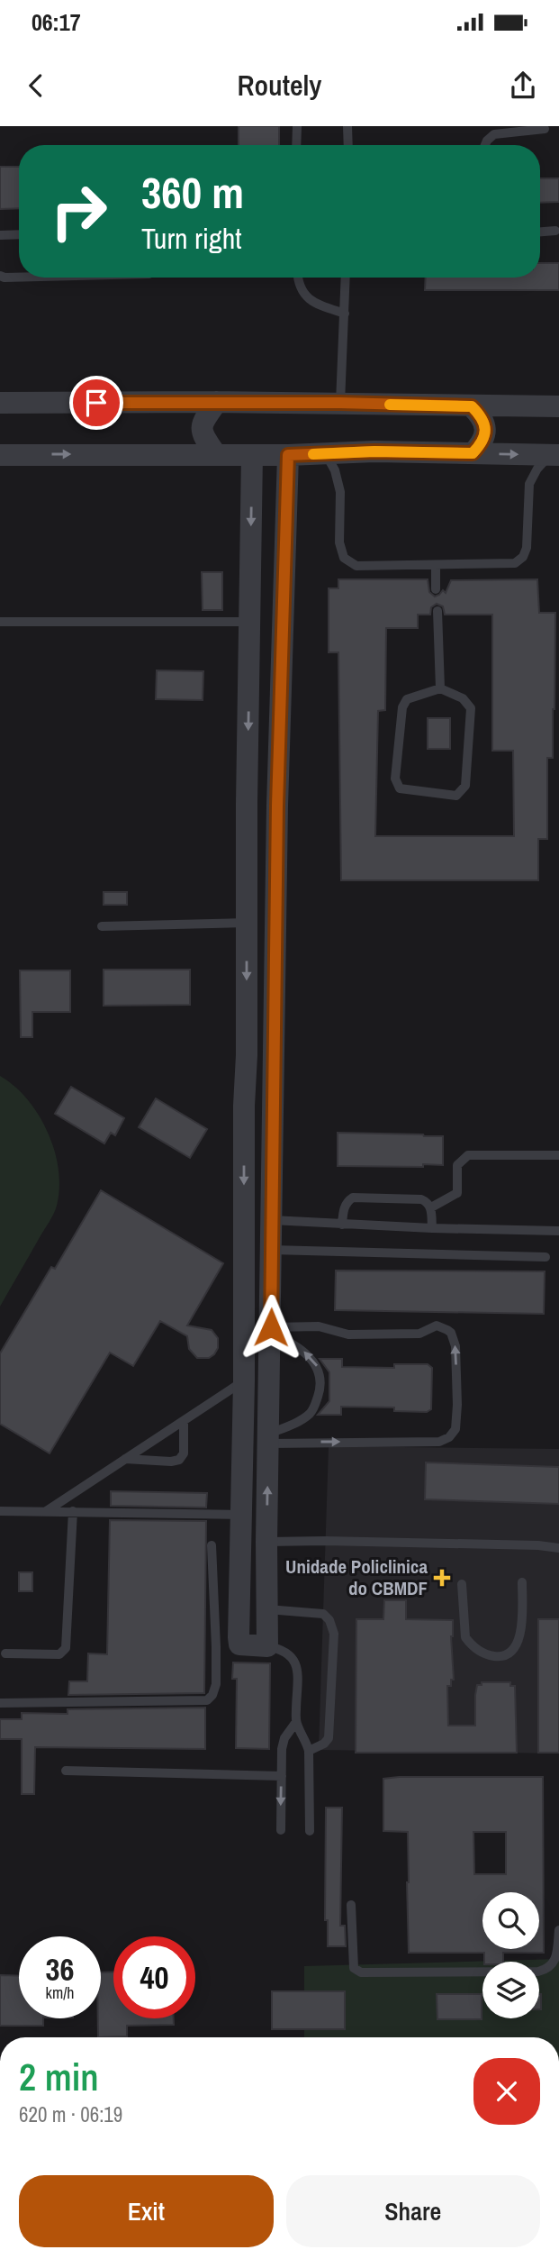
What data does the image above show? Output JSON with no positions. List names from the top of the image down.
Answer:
{
  "places": {
    "health": ["Unidade Policlinica do CBMDF"]
  },
  "page": {
    "status": "06:17",
    "header": "Routely",
    "turn": ["360 m", "Turn right"],
    "speed": "36 km/h",
    "limit": "40",
    "heading": ["2 min", "620 m · 06:19"],
    "buttons": ["Exit", "Share"]
  }
}
